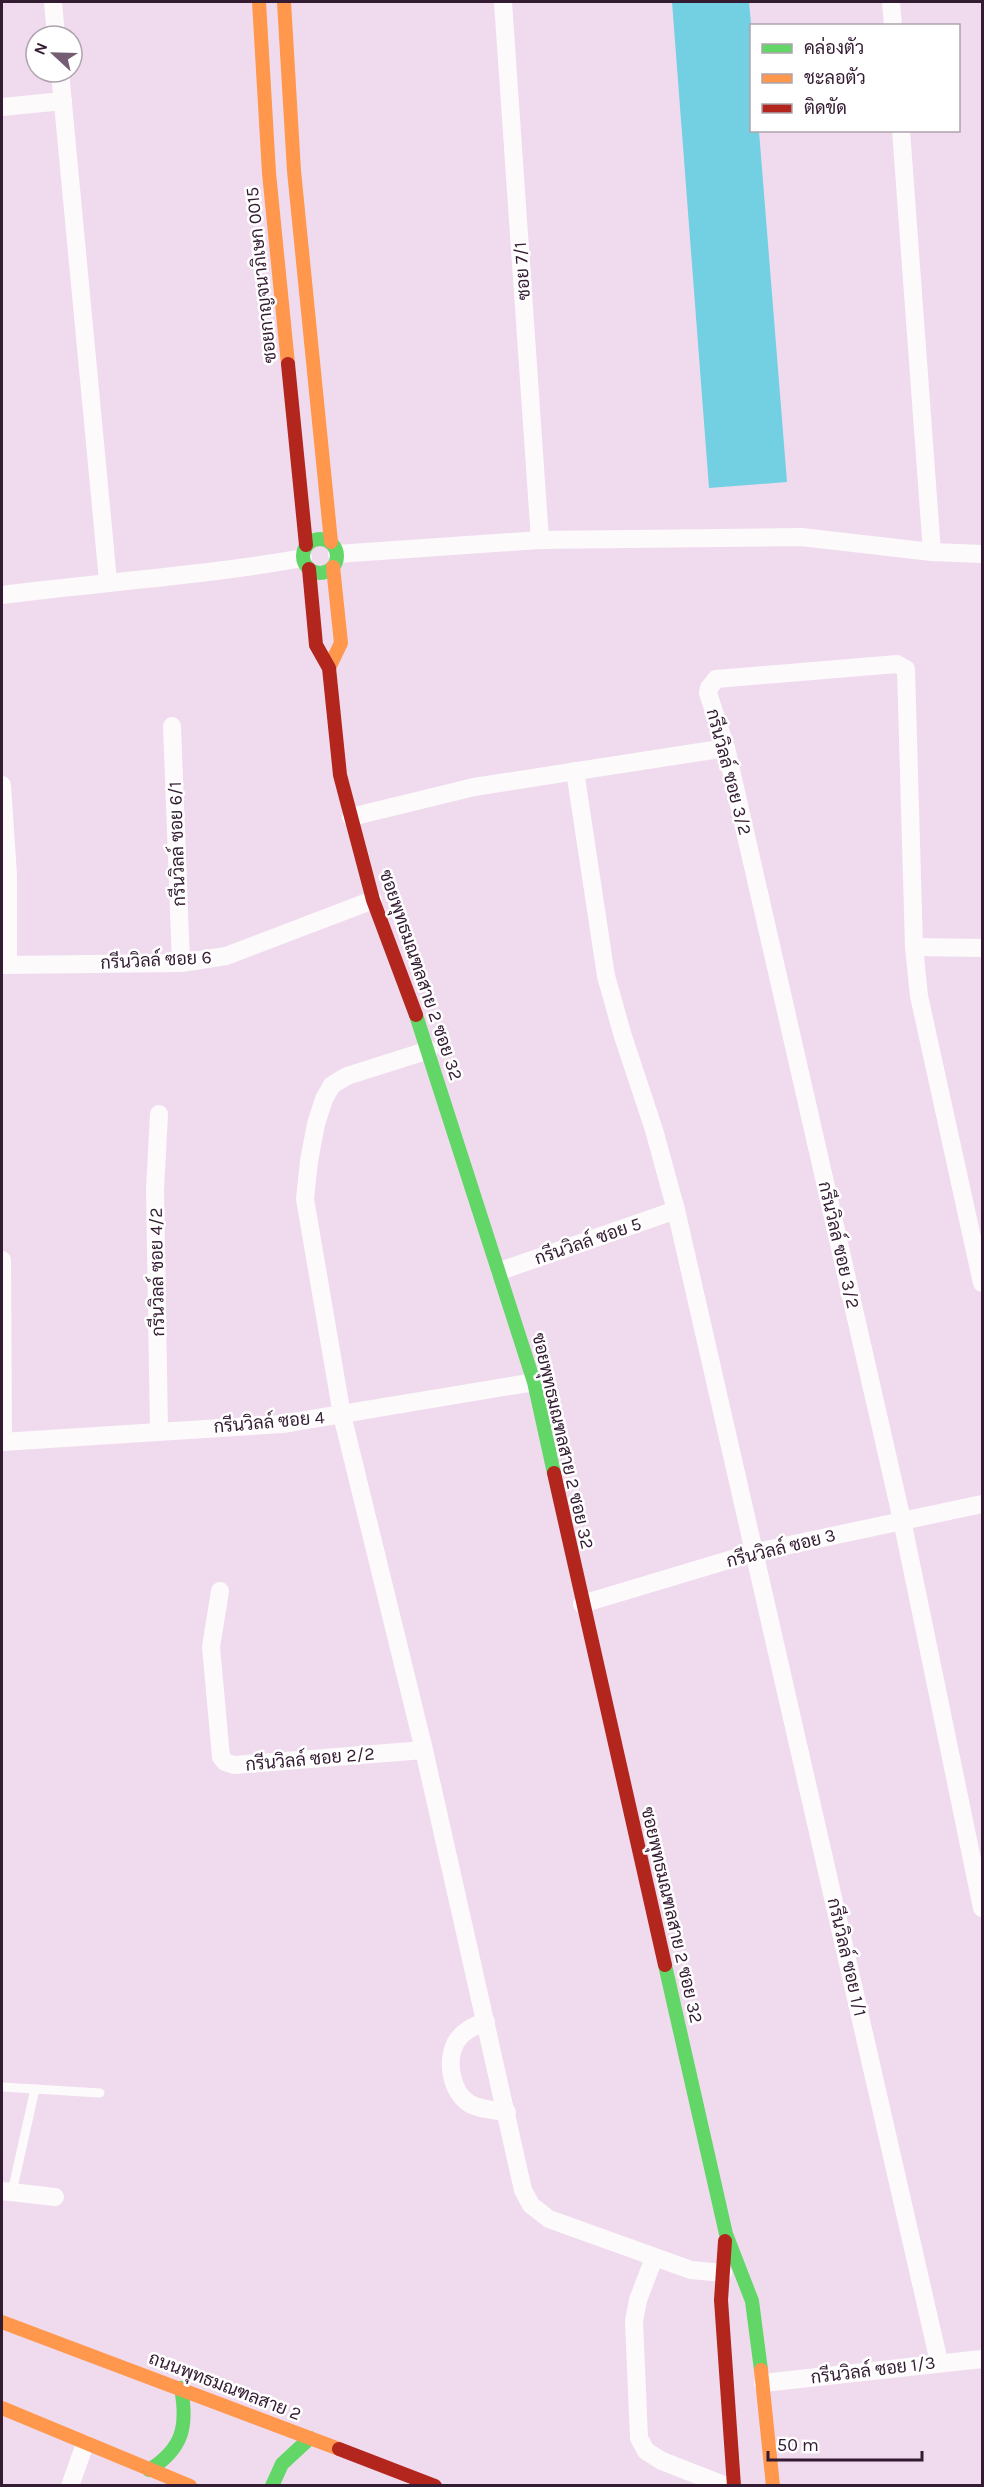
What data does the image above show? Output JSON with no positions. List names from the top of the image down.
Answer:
{
  "streets": {
    "street": [
      "ซอย 7/1",
      "ซอยกาญจนาภิเษก 0015",
      "กรีนวิลล์ ซอย 3/2",
      "กรีนวิลล์ ซอย 6/1",
      "กรีนวิลล์ ซอย 6",
      "ซอยพุทธมณฑลสาย 2 ซอย 32",
      "กรีนวิลล์ ซอย 5",
      "กรีนวิลล์ ซอย 4/2",
      "กรีนวิลล์ ซอย 4",
      "กรีนวิลล์ ซอย 3",
      "กรีนวิลล์ ซอย 2/2",
      "กรีนวิลล์ ซอย 1/1",
      "กรีนวิลล์ ซอย 1/3",
      "ถนนพุทธมณฑลสาย 2"
    ]
  },
  "crossings": [
    ["ซอยกาญจนาภิเษก 0015", "ซอยพุทธมณฑลสาย 2 ซอย 32"],
    ["กรีนวิลล์ ซอย 3/2", "กรีนวิลล์ ซอย 3"],
    ["กรีนวิลล์ ซอย 6/1", "กรีนวิลล์ ซอย 6"],
    ["กรีนวิลล์ ซอย 6", "ซอยพุทธมณฑลสาย 2 ซอย 32"],
    ["ซอยพุทธมณฑลสาย 2 ซอย 32", "กรีนวิลล์ ซอย 5"],
    ["ซอยพุทธมณฑลสาย 2 ซอย 32", "กรีนวิลล์ ซอย 4"],
    ["ซอยพุทธมณฑลสาย 2 ซอย 32", "กรีนวิลล์ ซอย 3"],
    ["ซอยพุทธมณฑลสาย 2 ซอย 32", "กรีนวิลล์ ซอย 1/3"],
    ["กรีนวิลล์ ซอย 5", "กรีนวิลล์ ซอย 1/1"],
    ["กรีนวิลล์ ซอย 4/2", "กรีนวิลล์ ซอย 4"],
    ["กรีนวิลล์ ซอย 3", "กรีนวิลล์ ซอย 1/1"],
    ["กรีนวิลล์ ซอย 1/1", "กรีนวิลล์ ซอย 1/3"]
  ],
  "legend": ["คล่องตัว", "ชะลอตัว", "ติดขัด"],
  "scale_bar": "50 m",
  "north": "left"
}
